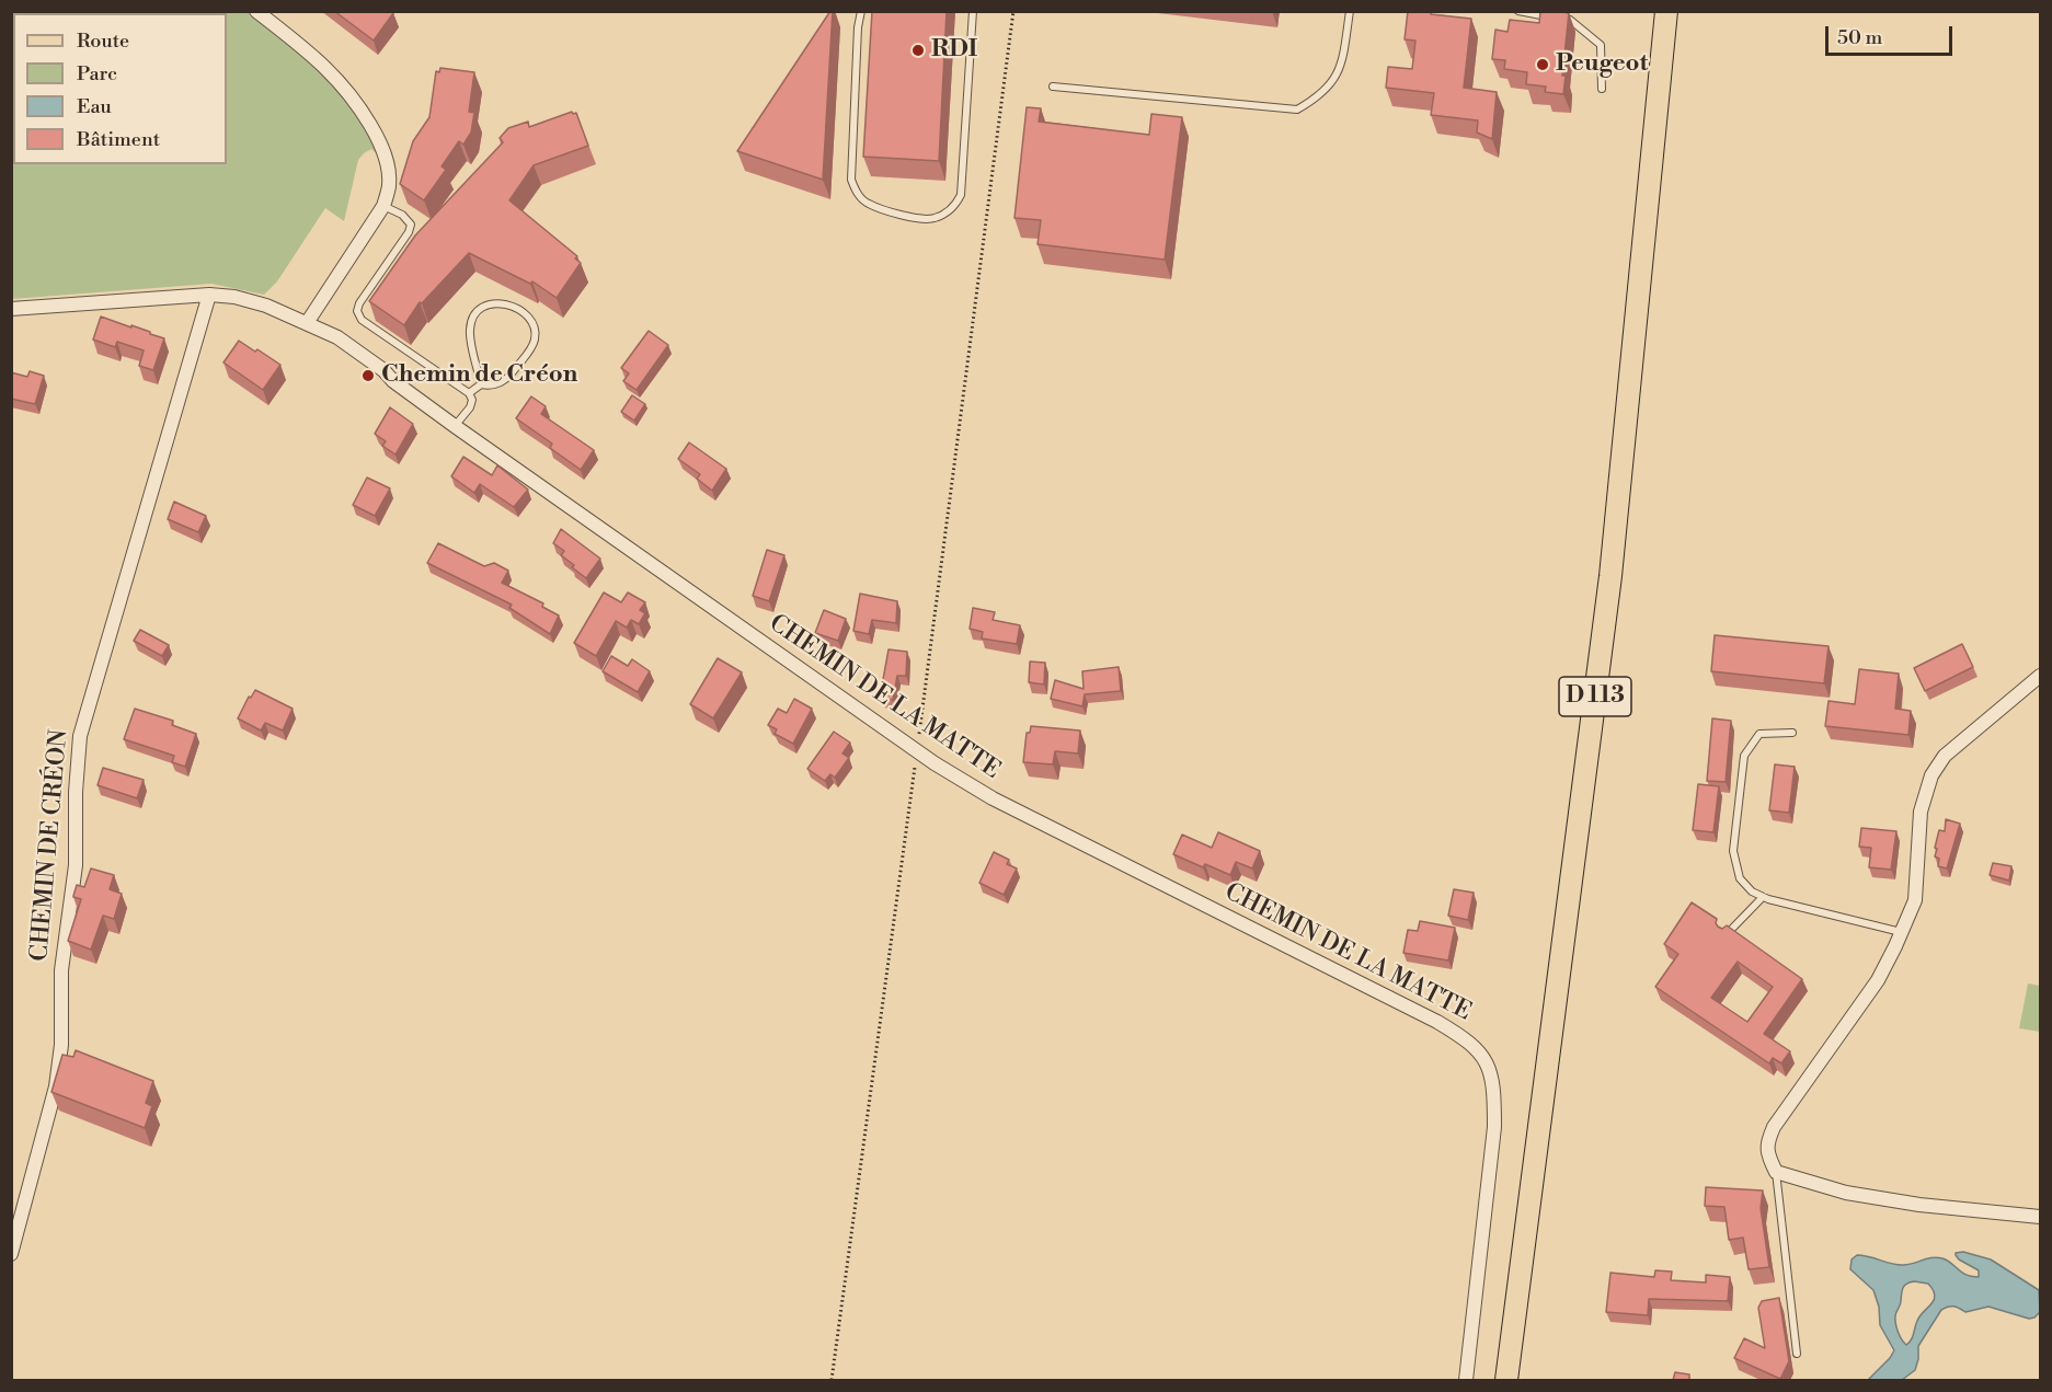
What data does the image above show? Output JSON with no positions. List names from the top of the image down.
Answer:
{
  "streets": {
    "main road": ["D 113"],
    "street": ["CHEMIN DE LA MATTE", "CHEMIN DE CRÉON"]
  },
  "crossings": [
    ["CHEMIN DE LA MATTE", "CHEMIN DE CRÉON"]
  ],
  "places": ["RDI", "Peugeot", "Chemin de Créon"],
  "legend": [
    "Route",
    "Parc",
    "Eau",
    "Bâtiment"
  ],
  "scale_bar": "50 m"
}
